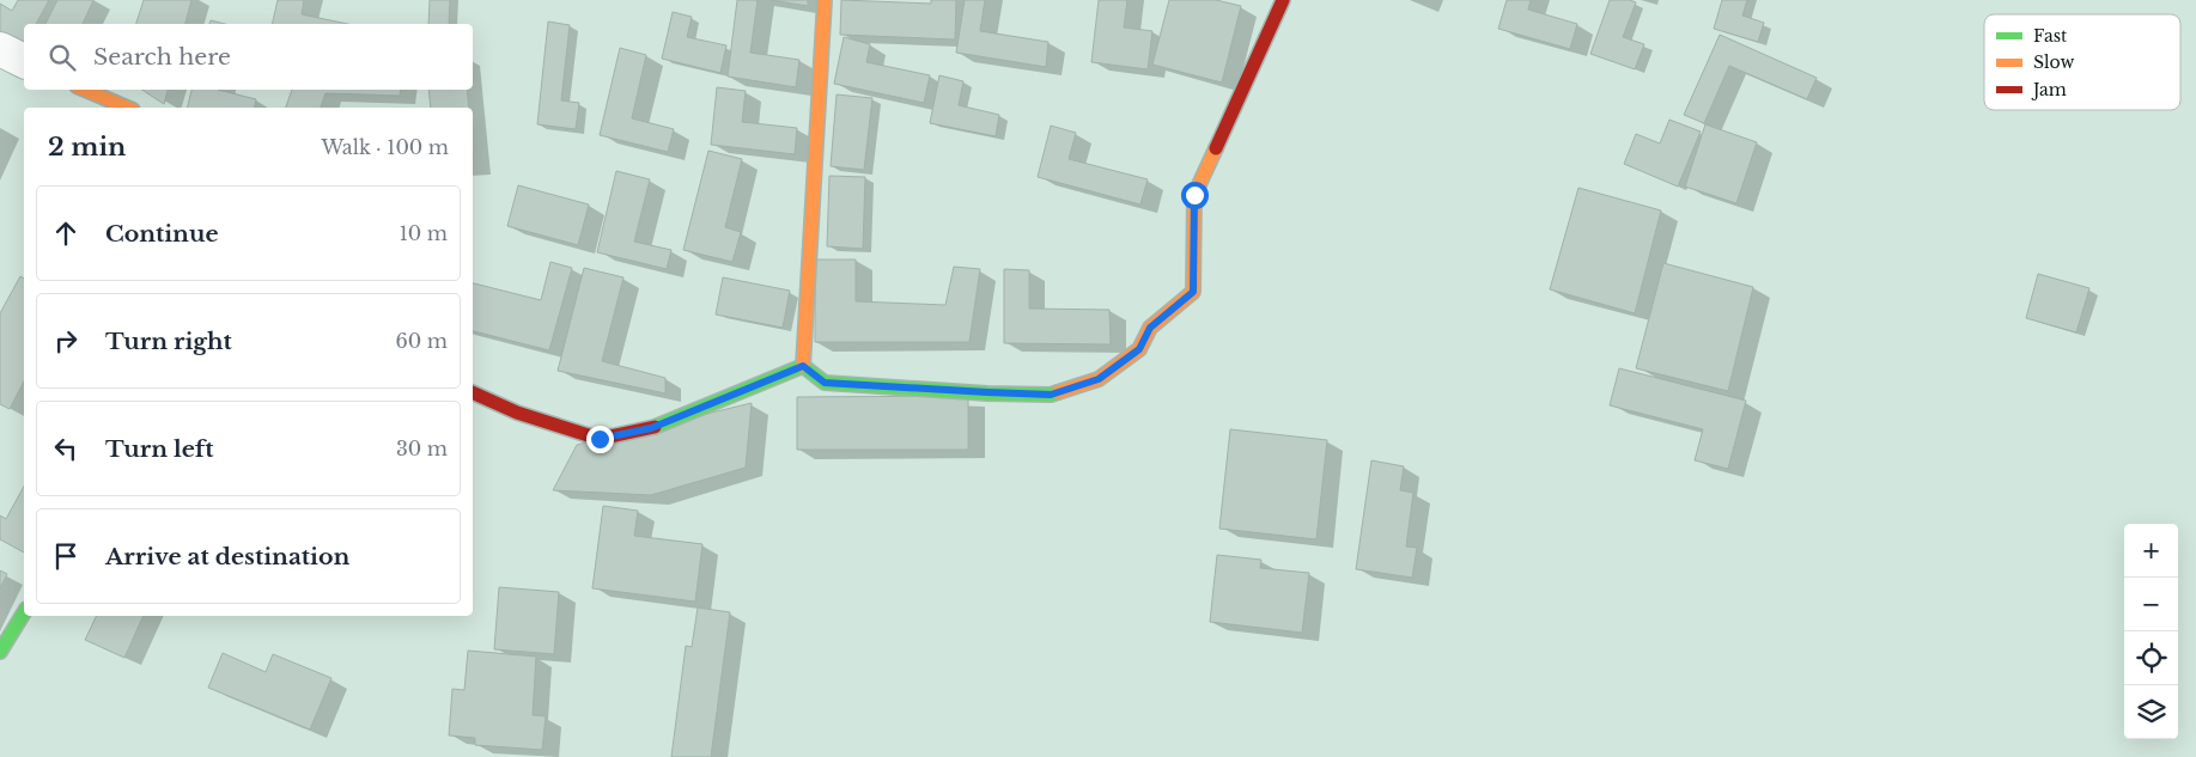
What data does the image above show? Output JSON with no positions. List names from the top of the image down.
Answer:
{
  "legend": ["Fast", "Slow", "Jam"],
  "page": {
    "search": "Search here",
    "heading": ["2 min", "Walk · 100 m"],
    "list": [
      ["Continue", "10 m"],
      ["Turn right", "60 m"],
      ["Turn left", "30 m"],
      "Arrive at destination"
    ],
    "map_buttons": ["+", "−"]
  }
}
